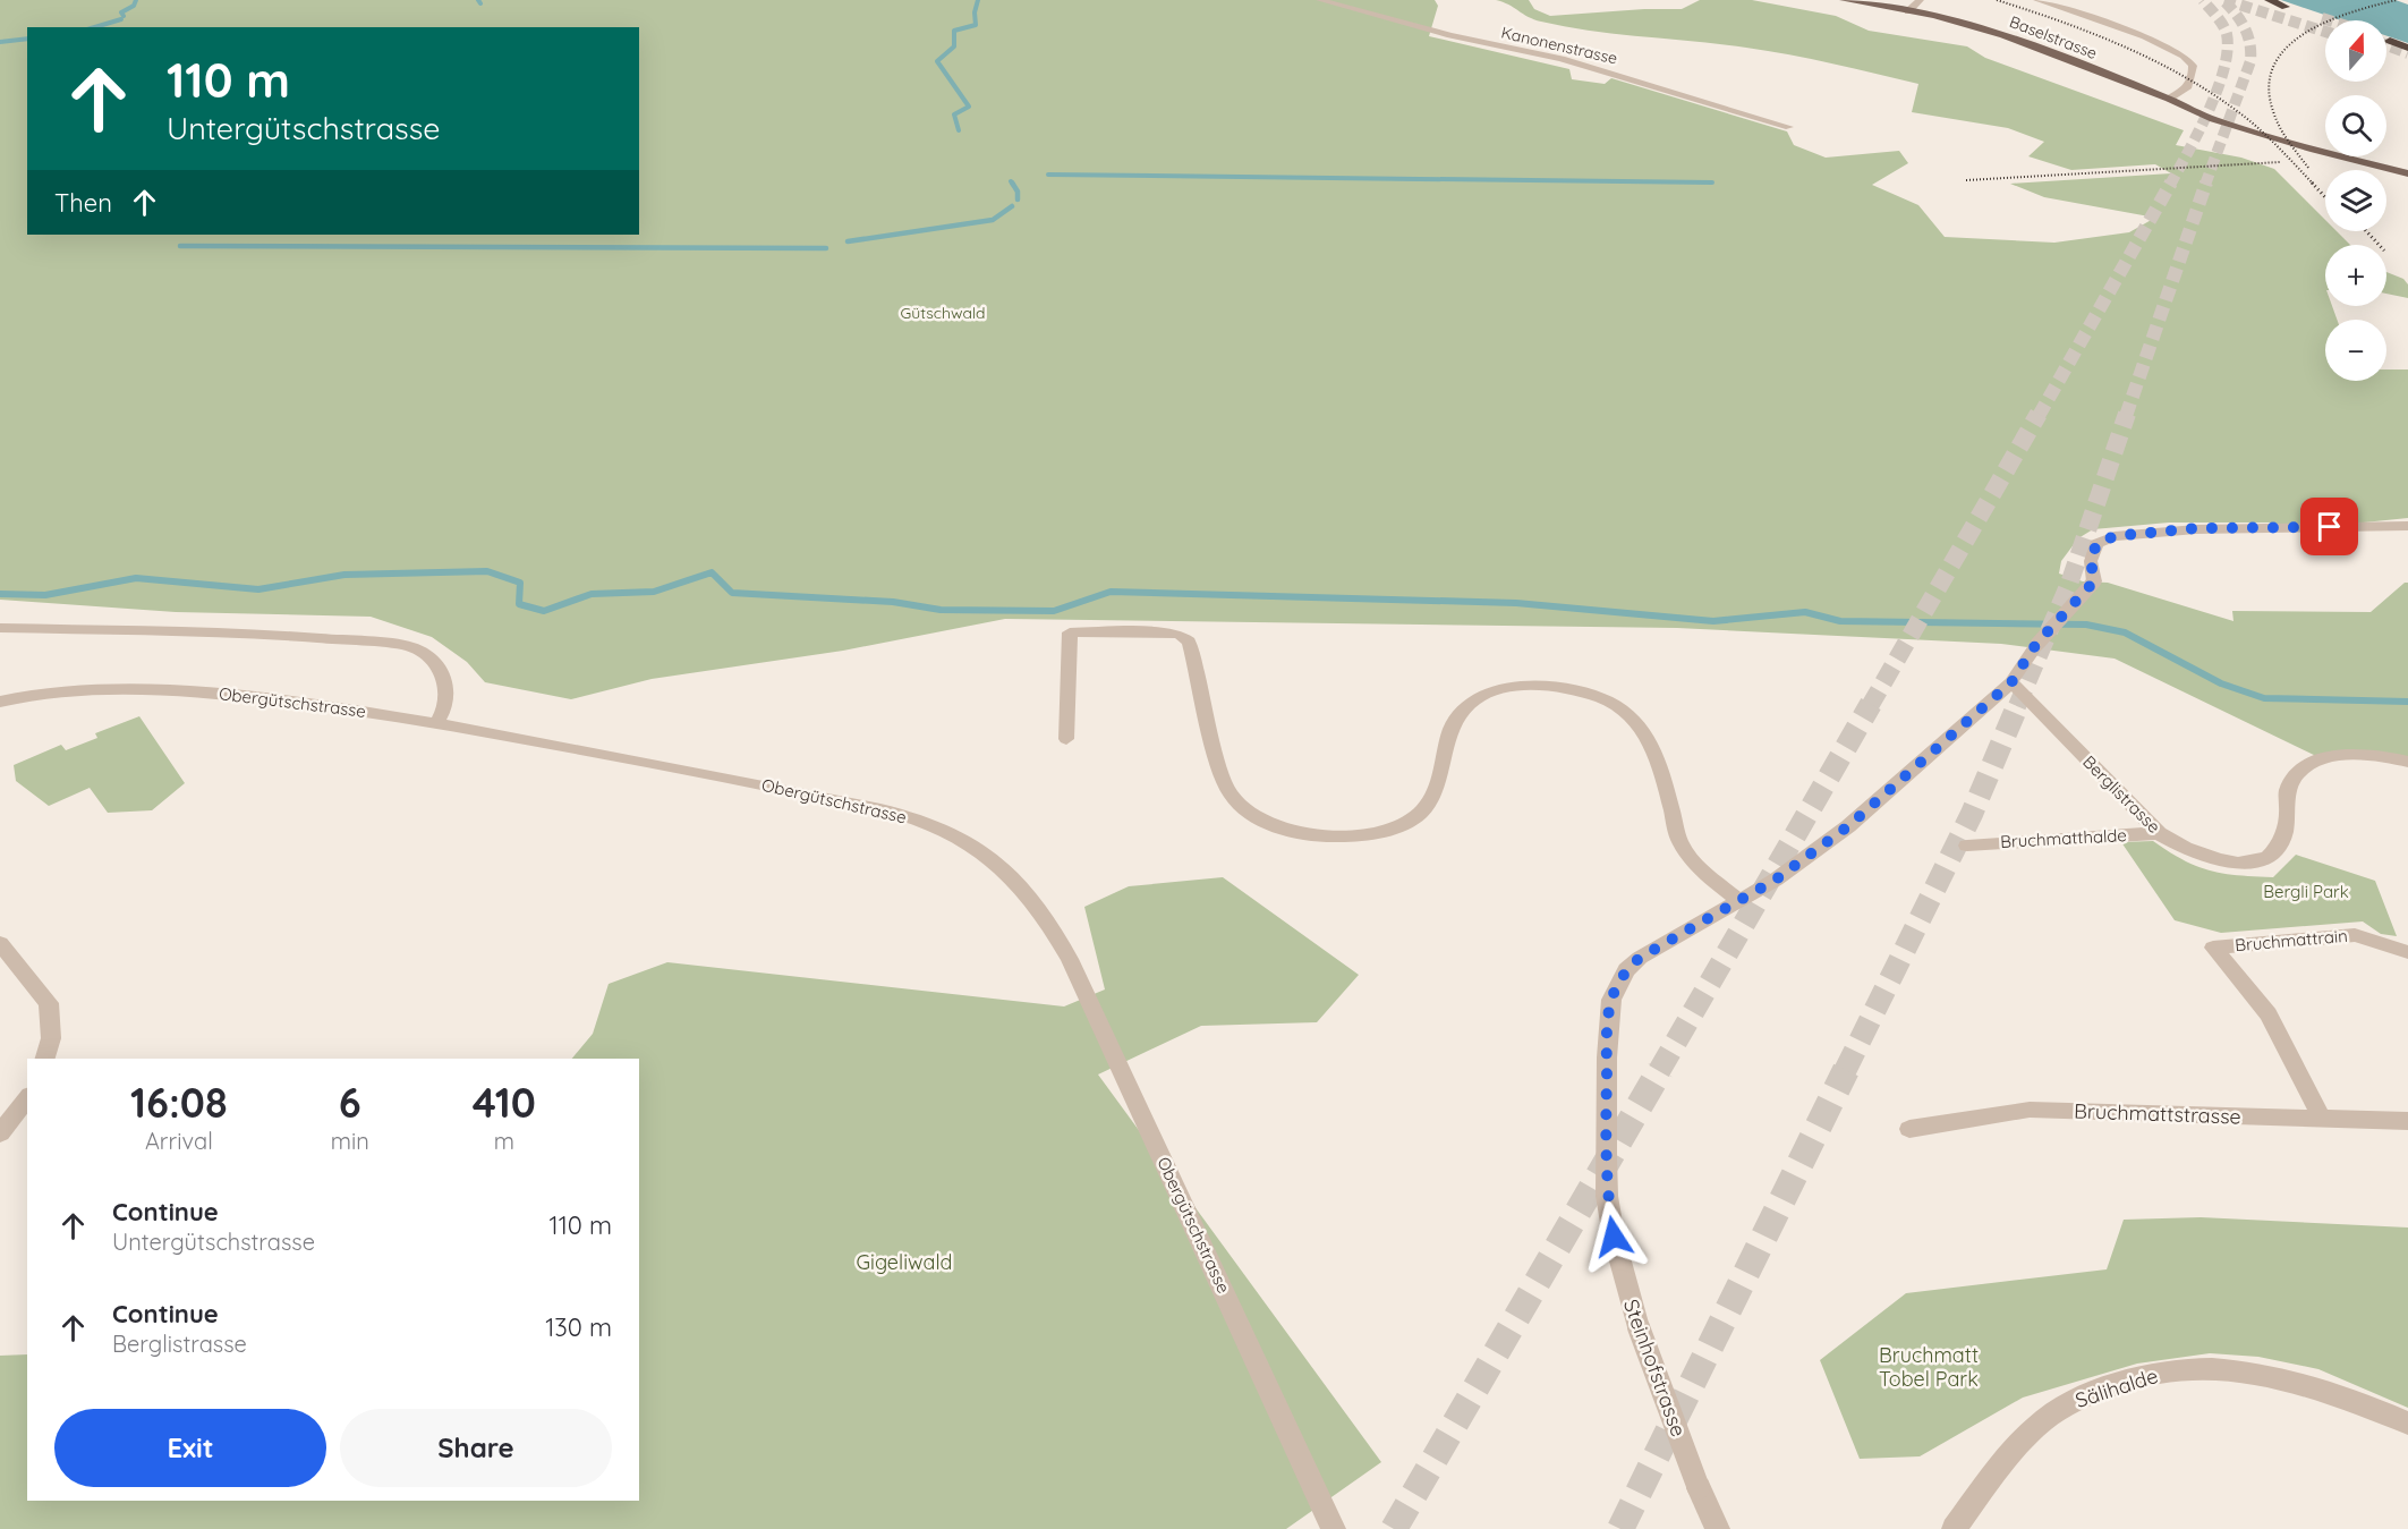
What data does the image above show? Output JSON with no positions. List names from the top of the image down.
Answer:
{
  "streets": {
    "main road": ["Baselstrasse"],
    "street": [
      "Kanonenstrasse",
      "Obergütschstrasse",
      "Berglistrasse",
      "Bruchmatthalde",
      "Bruchmattrain",
      "Bruchmattstrasse",
      "Steinhofstrasse",
      "Sälihalde"
    ]
  },
  "crossings": [
    ["Berglistrasse", "Bruchmatthalde"],
    ["Berglistrasse", "Steinhofstrasse"],
    ["Bruchmattrain", "Bruchmattstrasse"]
  ],
  "parks": [
    "Gütschwald",
    "Bergli Park",
    "Gigeliwald",
    "Bruchmatt Tobel Park"
  ],
  "north": "top",
  "page": {
    "map_buttons": ["+", "−"],
    "turn": ["110 m", "Untergütschstrasse"],
    "then": "Then",
    "eta": [
      "16:08",
      "Arrival",
      "6",
      "min",
      "410",
      "m"
    ],
    "list": [
      {
        "name": "Continue",
        "note": "Untergütschstrasse",
        "value": "110 m"
      },
      {
        "name": "Continue",
        "note": "Berglistrasse",
        "value": "130 m"
      }
    ],
    "buttons": ["Exit", "Share"]
  }
}
